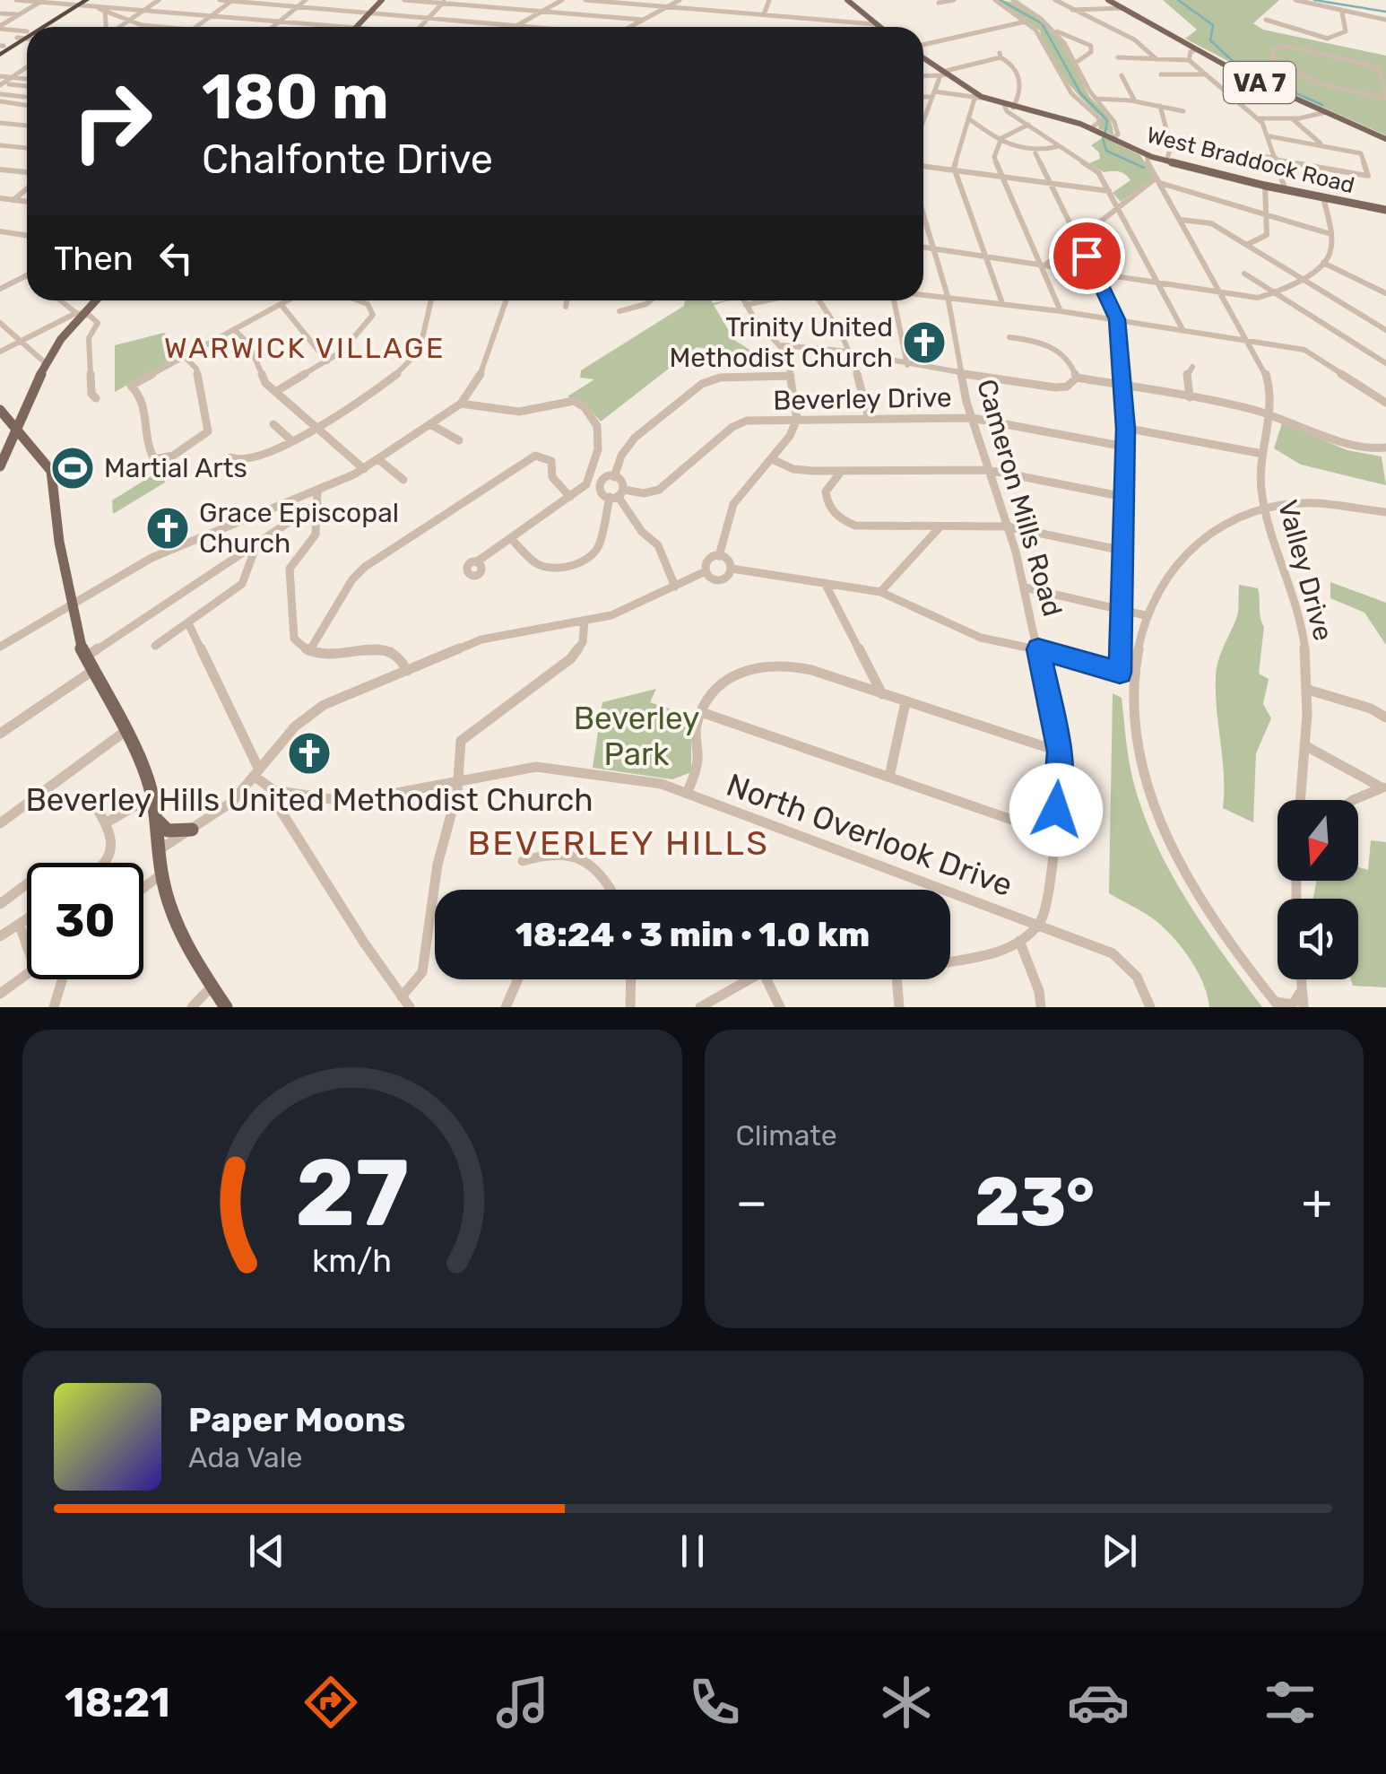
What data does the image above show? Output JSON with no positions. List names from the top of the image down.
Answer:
{
  "streets": {
    "main road": ["VA 7", "West Braddock Road"],
    "street": [
      "Beverley Drive",
      "Cameron Mills Road",
      "Valley Drive",
      "North Overlook Drive"
    ]
  },
  "crossings": [
    ["West Braddock Road", "Valley Drive"],
    ["Beverley Drive", "Cameron Mills Road"],
    ["Cameron Mills Road", "North Overlook Drive"]
  ],
  "districts": ["WARWICK VILLAGE", "BEVERLEY HILLS"],
  "parks": ["Beverley Park"],
  "places": {
    "church": ["Trinity United Methodist Church", "Grace Episcopal Church", "Beverley Hills United Methodist Church"],
    "sports": ["Martial Arts"]
  },
  "north": "bottom",
  "page": {
    "turn": ["180 m", "Chalfonte Drive"],
    "then": "Then",
    "limit": "30",
    "trip": "18:24 · 3 min · 1.0 km",
    "tile": "Climate",
    "heat": ["−", "23°", "+"],
    "song": ["Paper Moons", "Ada Vale"],
    "tabs": "18:21",
    "gauge": ["27", "km/h"]
  }
}
